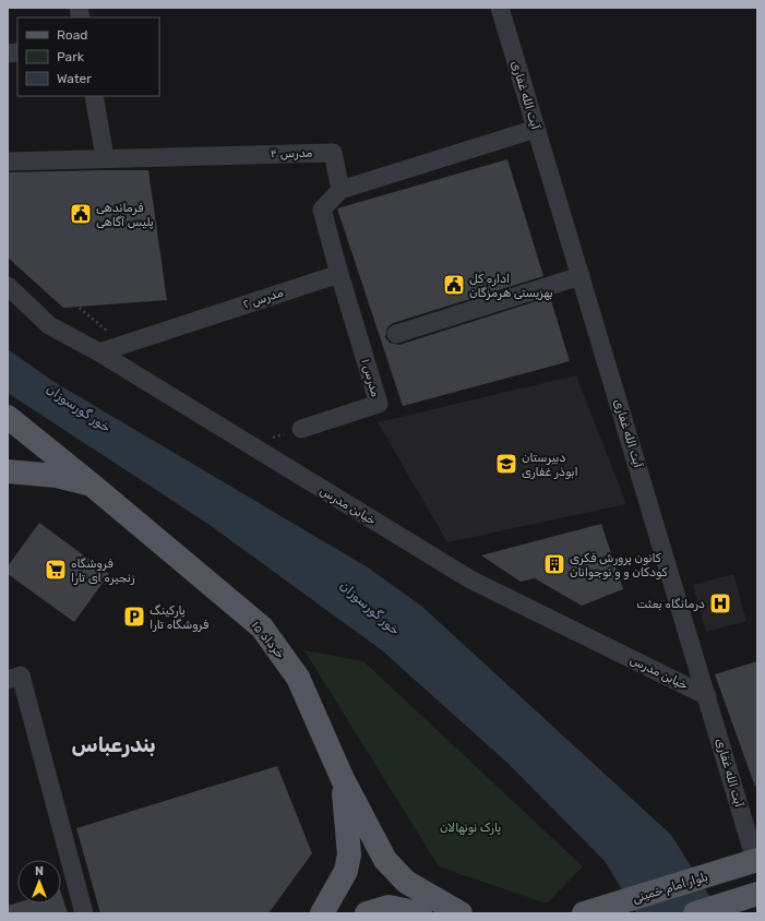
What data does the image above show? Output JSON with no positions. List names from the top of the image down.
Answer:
{
  "streets": {
    "main road": ["۱۵ خرداد", "بلوار امام خمینی"],
    "street": [
      "آیت الله غفاری",
      "مدرس ۴",
      "مدرس ۲",
      "مدرس ۱",
      "خیابن مدرس"
    ]
  },
  "crossings": [
    ["آیت الله غفاری", "خیابن مدرس"],
    ["آیت الله غفاری", "بلوار امام خمینی"],
    ["مدرس ۲", "مدرس ۱"],
    ["مدرس ۲", "خیابن مدرس"]
  ],
  "districts": ["بندرعباس"],
  "water": ["خور گورسوزان"],
  "parks": ["پارک نونهالان"],
  "places": {
    "public building": ["فرماندهی پلیس آگاهی", "اداره کل بهزیستی هرمزگان"],
    "school or university": ["دبیرستان ابوذر غفاری"],
    "building": ["کانون پرورش فکری کودکان و و نوجوانان"],
    "supermarket": ["فروشگاه زنجیره ای تارا"],
    "hospital": ["درمانگاه بعثت"],
    "parking": ["پارکینگ فروشگاه تارا"]
  },
  "legend": ["Road", "Park", "Water"],
  "north": "top"
}
